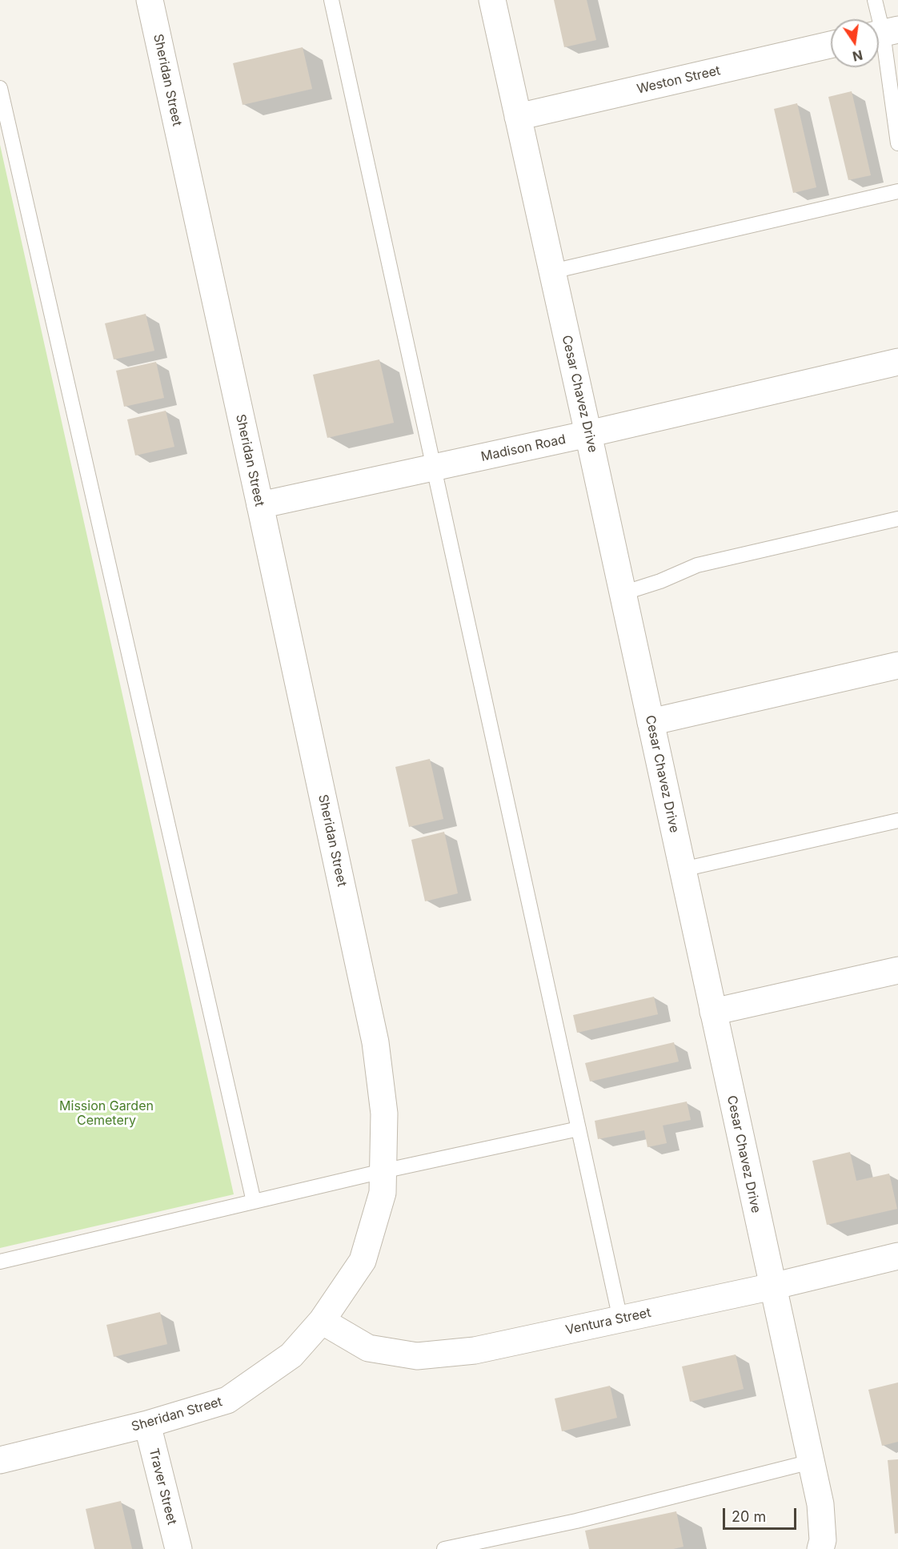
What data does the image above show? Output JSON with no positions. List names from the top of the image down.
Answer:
{
  "streets": {
    "street": [
      "Sheridan Street",
      "Weston Street",
      "Cesar Chavez Drive",
      "Madison Road",
      "Ventura Street",
      "Traver Street"
    ]
  },
  "crossings": [
    ["Sheridan Street", "Madison Road"],
    ["Sheridan Street", "Ventura Street"],
    ["Sheridan Street", "Traver Street"],
    ["Weston Street", "Cesar Chavez Drive"],
    ["Cesar Chavez Drive", "Madison Road"],
    ["Cesar Chavez Drive", "Ventura Street"]
  ],
  "parks": ["Mission Garden Cemetery"],
  "scale_bar": "20 m",
  "north": "bottom"
}
